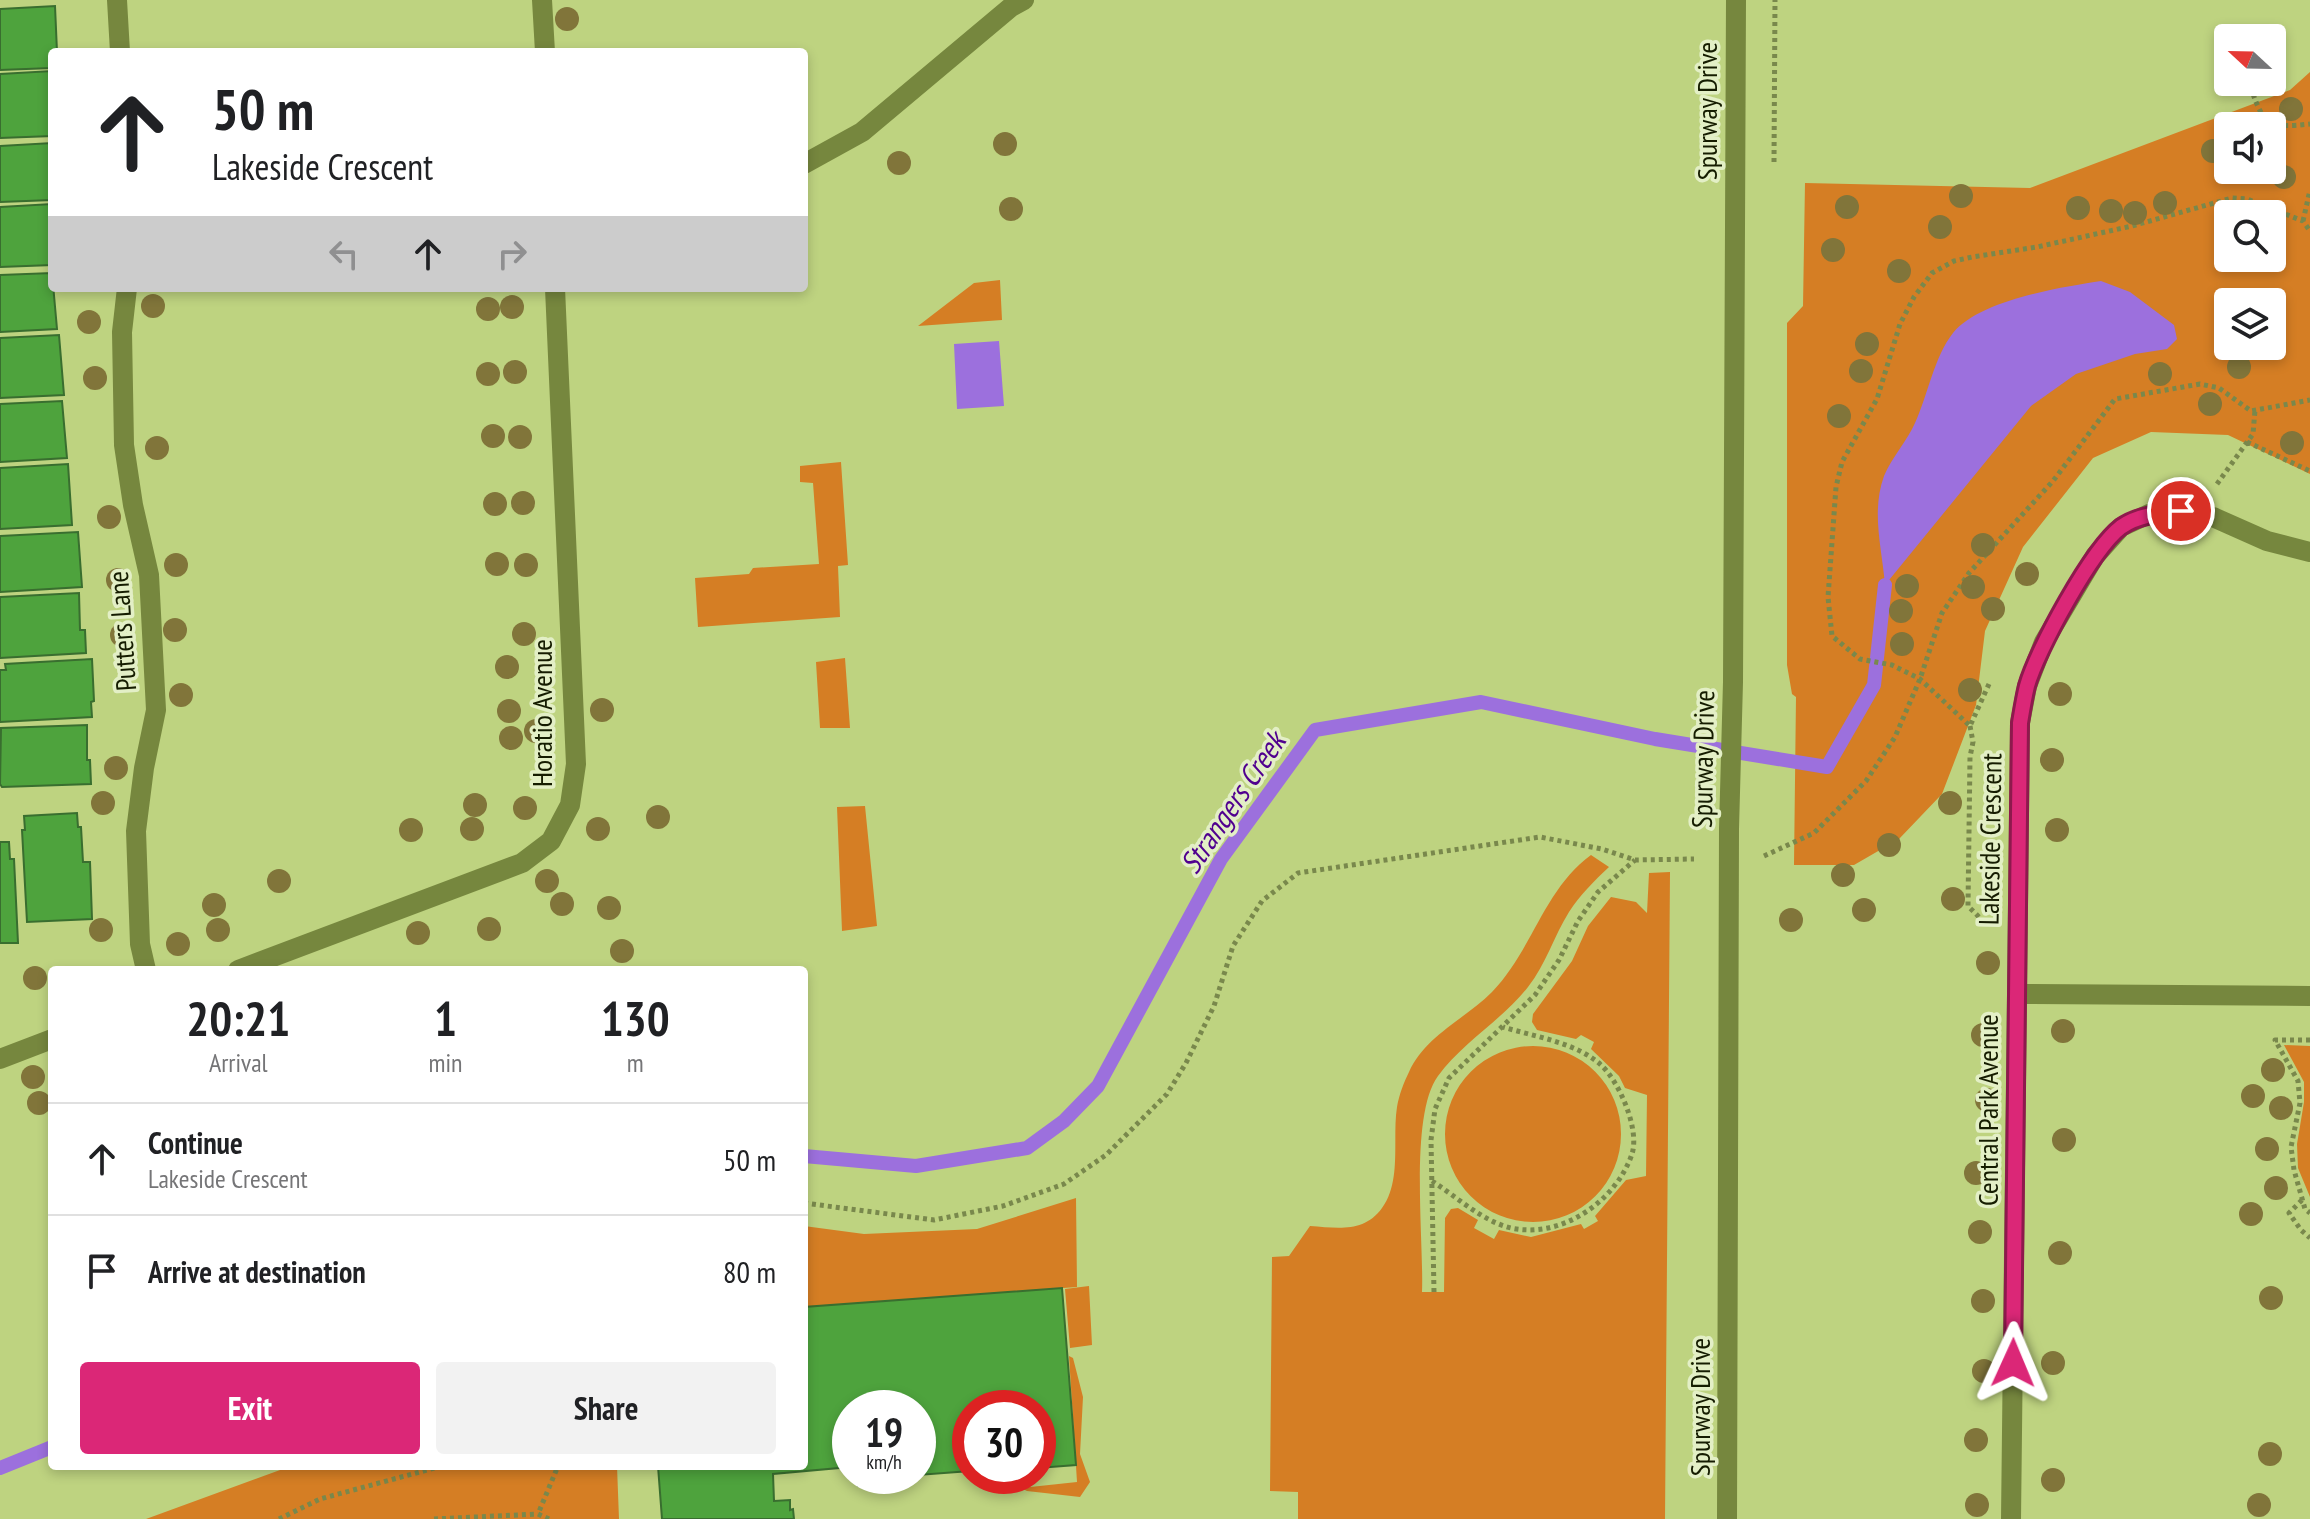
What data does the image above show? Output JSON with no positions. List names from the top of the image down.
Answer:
{
  "streets": {
    "street": [
      "Spurway Drive",
      "Putters Lane",
      "Horatio Avenue",
      "Lakeside Crescent",
      "Central Park Avenue"
    ]
  },
  "crossings": [
    ["Lakeside Crescent", "Central Park Avenue"]
  ],
  "water": ["Strangers Creek"],
  "north": "left",
  "page": {
    "turn": ["50 m", "Lakeside Crescent"],
    "eta": [
      "20:21",
      "Arrival",
      "1",
      "min",
      "130",
      "m"
    ],
    "list": [
      {
        "name": "Continue",
        "note": "Lakeside Crescent",
        "value": "50 m"
      },
      {
        "name": "Arrive at destination",
        "value": "80 m"
      }
    ],
    "buttons": ["Exit", "Share"],
    "speed": "19 km/h",
    "limit": "30"
  }
}
